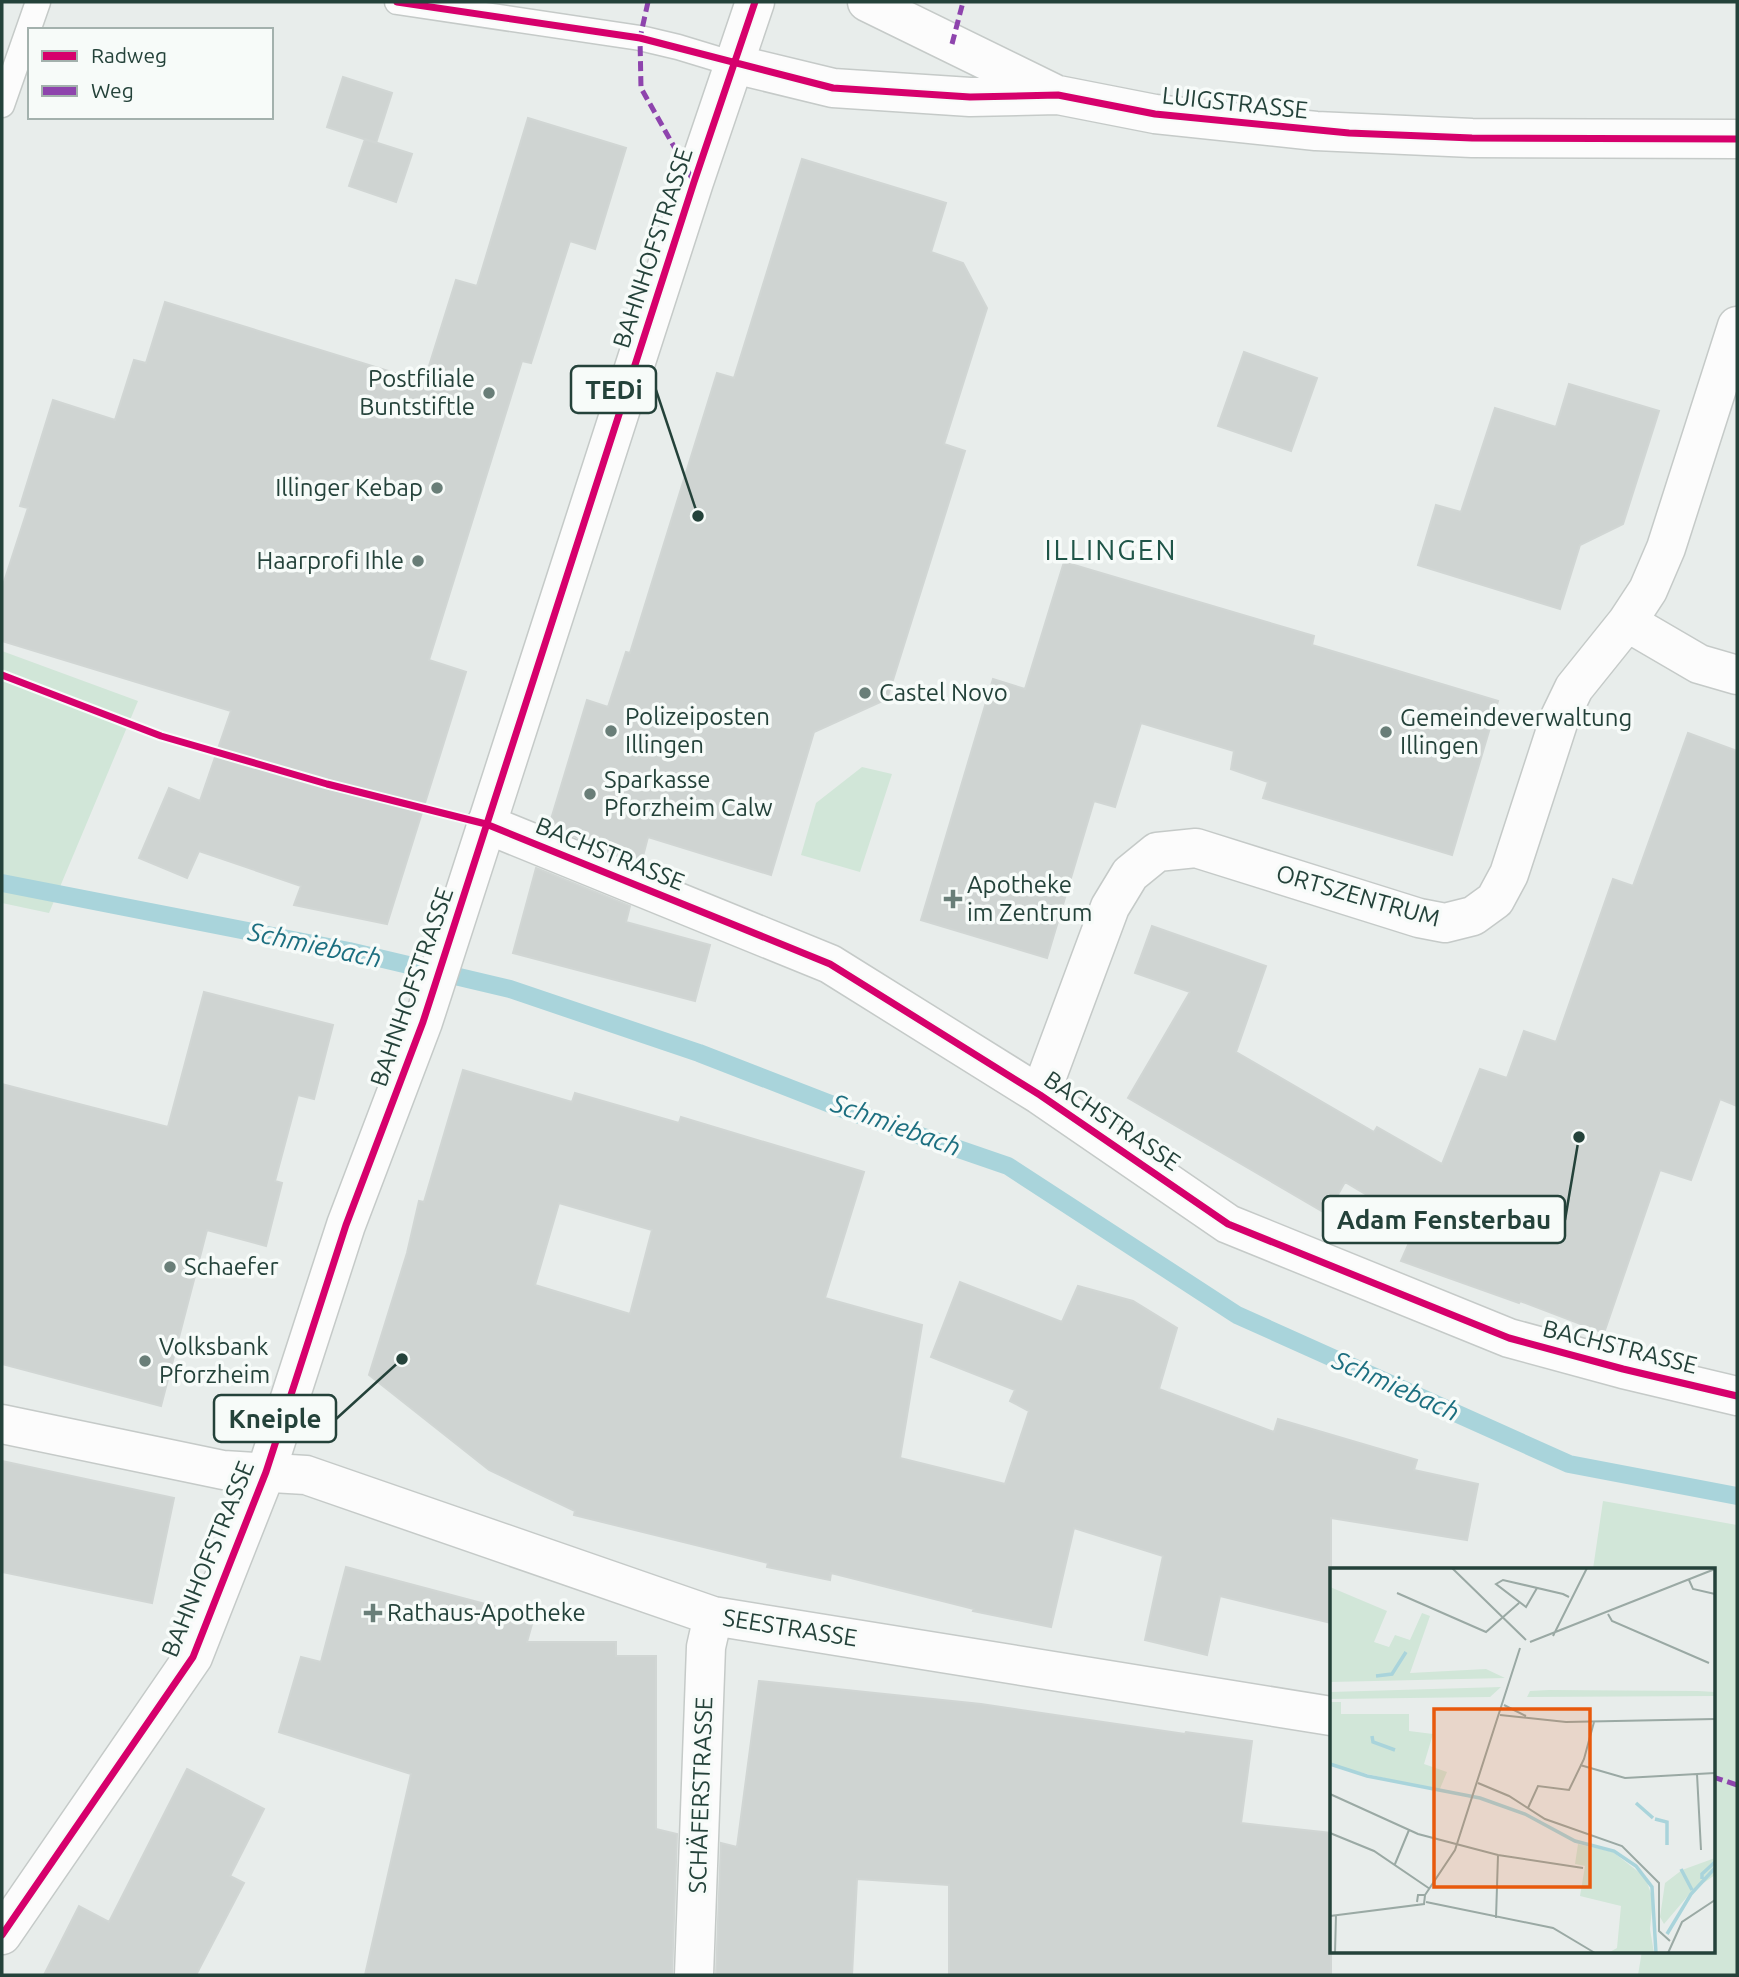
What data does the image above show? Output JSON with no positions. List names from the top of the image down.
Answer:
{
  "streets": {
    "street": [
      "LUIGSTRASSE",
      "BAHNHOFSTRASSE",
      "BACHSTRASSE",
      "ORTSZENTRUM",
      "SEESTRASSE",
      "SCHÄFERSTRASSE"
    ]
  },
  "crossings": [
    ["LUIGSTRASSE", "BAHNHOFSTRASSE"],
    ["BAHNHOFSTRASSE", "BACHSTRASSE"],
    ["BAHNHOFSTRASSE", "SEESTRASSE"],
    ["BACHSTRASSE", "ORTSZENTRUM"],
    ["SEESTRASSE", "SCHÄFERSTRASSE"]
  ],
  "districts": ["ILLINGEN"],
  "water": ["Schmiebach"],
  "places": {
    "other": [
      "Postfiliale Buntstiftle",
      "Illinger Kebap",
      "TEDi",
      "Haarprofi Ihle",
      "Castel Novo",
      "Polizeiposten Illingen",
      "Gemeindeverwaltung Illingen",
      "Sparkasse Pforzheim Calw",
      "Adam Fensterbau",
      "Schaefer",
      "Kneiple",
      "Volksbank Pforzheim"
    ],
    "health": ["Apotheke im Zentrum", "Rathaus-Apotheke"]
  },
  "legend": ["Radweg", "Weg"]
}
